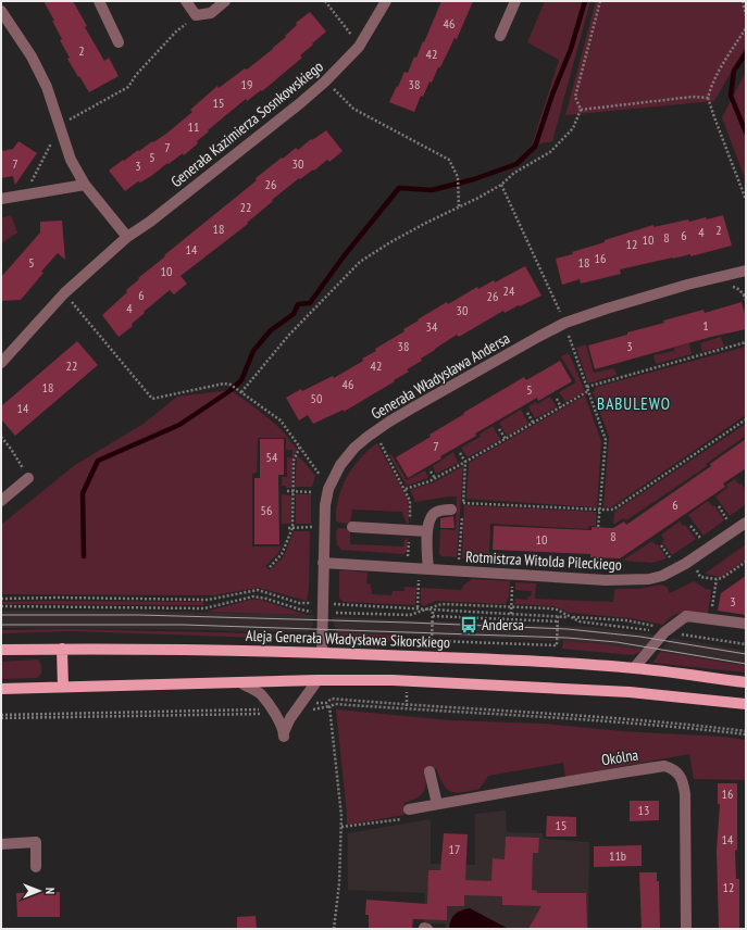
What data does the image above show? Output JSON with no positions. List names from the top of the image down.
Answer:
{
  "streets": {
    "main road": ["Aleja Generała Władysława Sikorskiego"],
    "street": [
      "Generała Kazimierza Sosnkowskiego",
      "Generała Władysława Andersa",
      "Rotmistrza Witolda Pileckiego",
      "Okólna"
    ]
  },
  "crossings": [
    ["Generała Władysława Andersa", "Rotmistrza Witolda Pileckiego"],
    ["Generała Władysława Andersa", "Aleja Generała Władysława Sikorskiego"]
  ],
  "districts": ["BABULEWO"],
  "places": {
    "bus stop": ["Andersa"]
  },
  "house_numbers": [
    "46",
    "2",
    "42",
    "19",
    "38",
    "15",
    "11",
    "7",
    "5",
    "7",
    "30",
    "3",
    "26",
    "22",
    "18",
    "2",
    "4",
    "6",
    "8",
    "10",
    "12",
    "14",
    "16",
    "5",
    "18",
    "10",
    "24",
    "6",
    "26",
    "4",
    "30",
    "1",
    "34",
    "38",
    "3",
    "22",
    "42",
    "46",
    "18",
    "5",
    "50",
    "14",
    "7",
    "54",
    "6",
    "56",
    "8",
    "10",
    "3",
    "16",
    "13",
    "15",
    "14",
    "17",
    "11b",
    "12"
  ],
  "north": "right"
}
